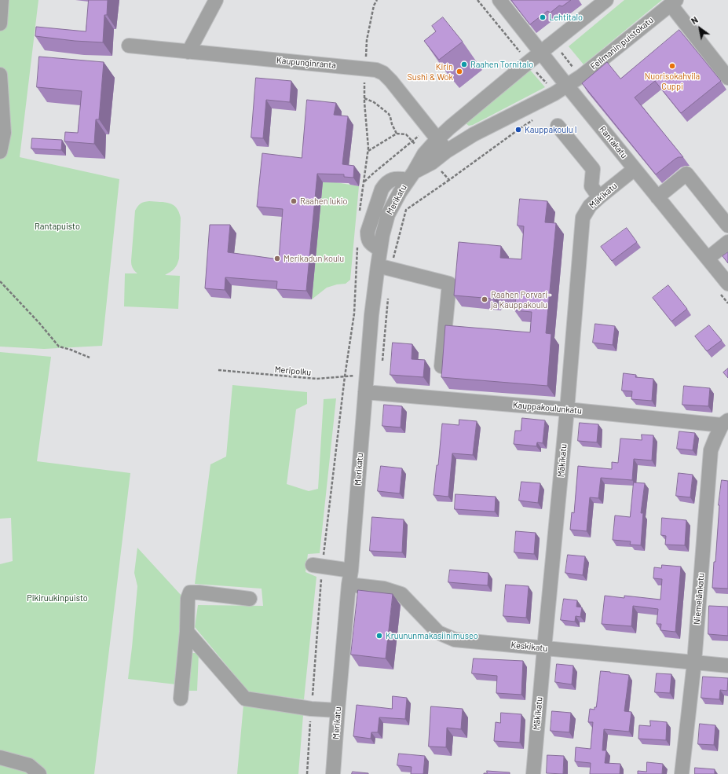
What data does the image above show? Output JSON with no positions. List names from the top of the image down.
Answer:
{
  "streets": {
    "street": [
      "Fellmanin puistokatu",
      "Kaupunginranta",
      "Rantakatu",
      "Mäkikatu",
      "Merikatu",
      "Kauppakoulunkatu",
      "Niemelänkatu",
      "Keskikatu"
    ],
    "path": ["Meripolku"]
  },
  "crossings": [
    ["Fellmanin puistokatu", "Rantakatu"],
    ["Fellmanin puistokatu", "Merikatu"],
    ["Kaupunginranta", "Merikatu"],
    ["Rantakatu", "Mäkikatu"],
    ["Rantakatu", "Merikatu"],
    ["Mäkikatu", "Kauppakoulunkatu"],
    ["Mäkikatu", "Keskikatu"],
    ["Merikatu", "Meripolku"],
    ["Merikatu", "Kauppakoulunkatu"],
    ["Merikatu", "Keskikatu"],
    ["Kauppakoulunkatu", "Niemelänkatu"],
    ["Niemelänkatu", "Keskikatu"]
  ],
  "parks": ["Rantapuisto", "Pikiruukinpuisto"],
  "places": [
    "Lehtitalo",
    "Raahen Tornitalo",
    "Nuorisokahvila Cuppi",
    "Kirin Sushi & Wok",
    "Kauppakoulu I",
    "Raahen lukio",
    "Merikadun koulu",
    "Raahen Porvari- ja Kauppakoulu",
    "Kruununmakasiinimuseo"
  ],
  "north": "top left"
}
